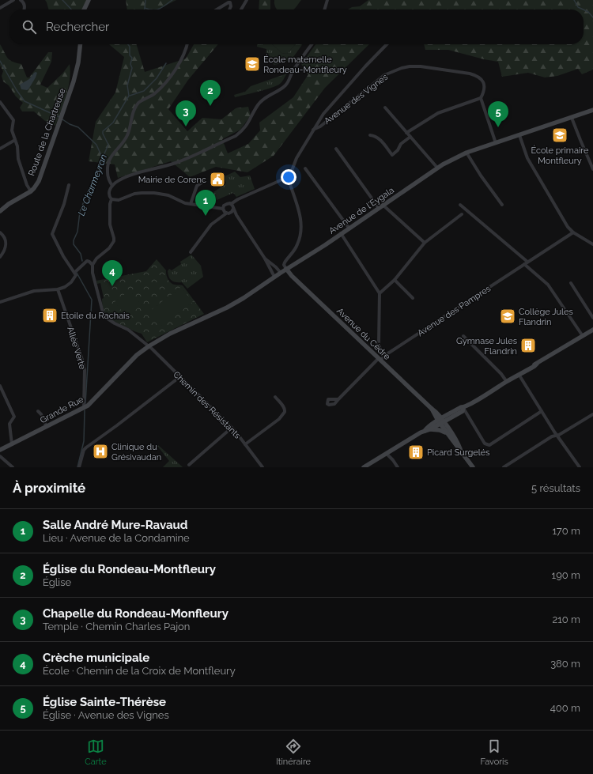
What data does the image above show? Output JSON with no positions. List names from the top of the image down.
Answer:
{
  "streets": {
    "street": [
      "Avenue des Vignes",
      "Route de la Chartreuse",
      "Avenue de l'Eygala",
      "Avenue des Pampres",
      "Avenue du Cèdre",
      "Allée Verte",
      "Chemin des Résistants",
      "Grande Rue"
    ]
  },
  "crossings": [
    ["Avenue de l'Eygala", "Avenue du Cèdre"],
    ["Avenue de l'Eygala", "Chemin des Résistants"],
    ["Avenue de l'Eygala", "Grande Rue"],
    ["Avenue des Pampres", "Avenue du Cèdre"],
    ["Allée Verte", "Grande Rue"],
    ["Chemin des Résistants", "Grande Rue"]
  ],
  "water": ["Le Charmeyran"],
  "places": {
    "school or university": ["École maternelle Rondeau-Montfleury", "École primaire Montfleury", "Collège Jules Flandrin"],
    "public building": ["Mairie de Corenc"],
    "building": ["Etoile du Rachais", "Gymnase Jules Flandrin", "Picard Surgelés"],
    "hospital": ["Clinique du Grésivaudan"]
  },
  "page": {
    "search": "Rechercher",
    "pins": [
      "2",
      "3",
      "5",
      "1",
      "4"
    ],
    "heading": ["À proximité", "5 résultats"],
    "list": [
      {
        "mark": "1",
        "name": "Salle André Mure-Ravaud",
        "note": "Lieu · Avenue de la Condamine",
        "value": "170 m"
      },
      {
        "mark": "2",
        "name": "Église du Rondeau-Montfleury",
        "note": "Église",
        "value": "190 m"
      },
      {
        "mark": "3",
        "name": "Chapelle du Rondeau-Monfleury",
        "note": "Temple · Chemin Charles Pajon",
        "value": "210 m"
      },
      {
        "mark": "4",
        "name": "Crèche municipale",
        "note": "École · Chemin de la Croix de Montfleury",
        "value": "380 m"
      },
      {
        "mark": "5",
        "name": "Église Sainte-Thérèse",
        "note": "Église · Avenue des Vignes",
        "value": "400 m"
      }
    ],
    "nav": ["Carte", "Itinéraire", "Favoris"]
  }
}
